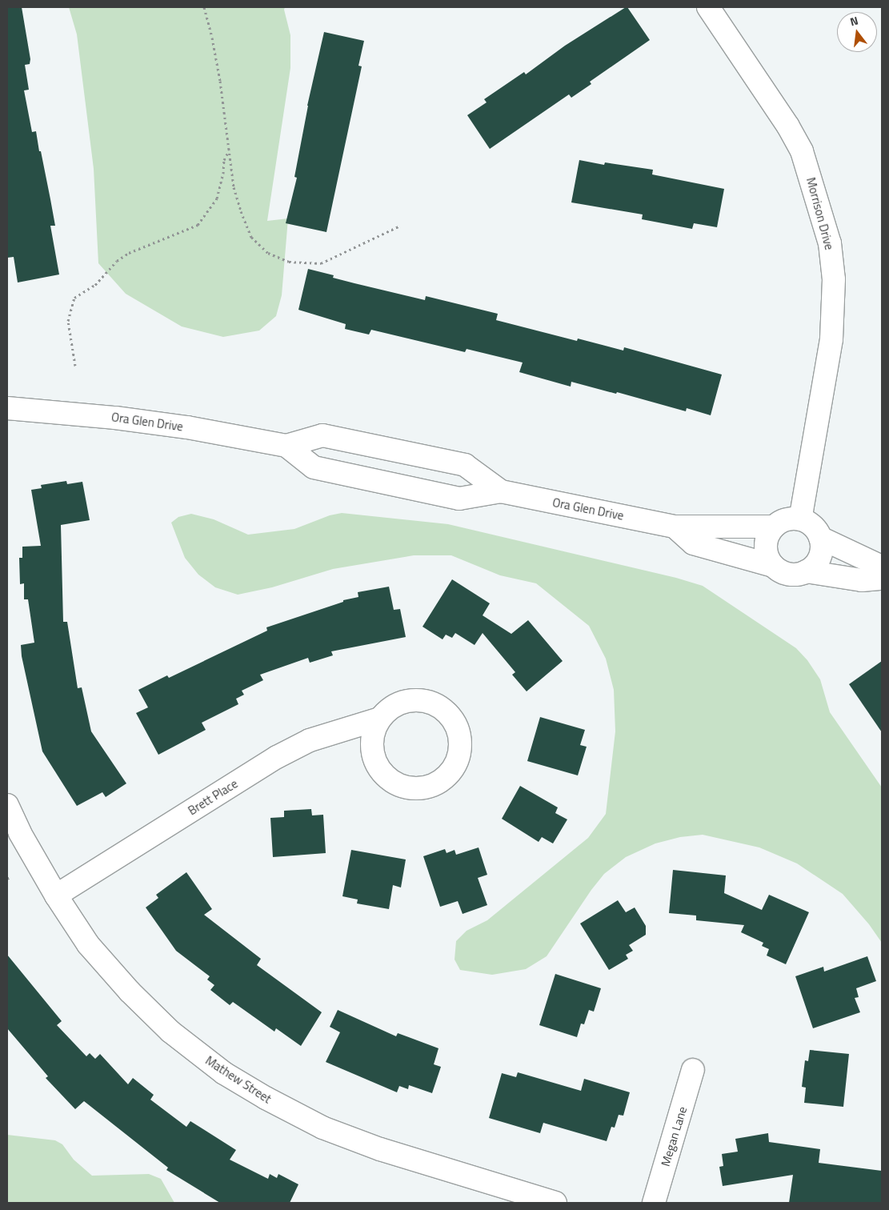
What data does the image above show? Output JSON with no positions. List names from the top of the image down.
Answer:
{
  "streets": {
    "street": [
      "Morrison Drive",
      "Ora Glen Drive",
      "Brett Place",
      "Mathew Street",
      "Megan Lane"
    ]
  },
  "crossings": [
    ["Morrison Drive", "Ora Glen Drive"],
    ["Brett Place", "Mathew Street"]
  ],
  "north": "top"
}
